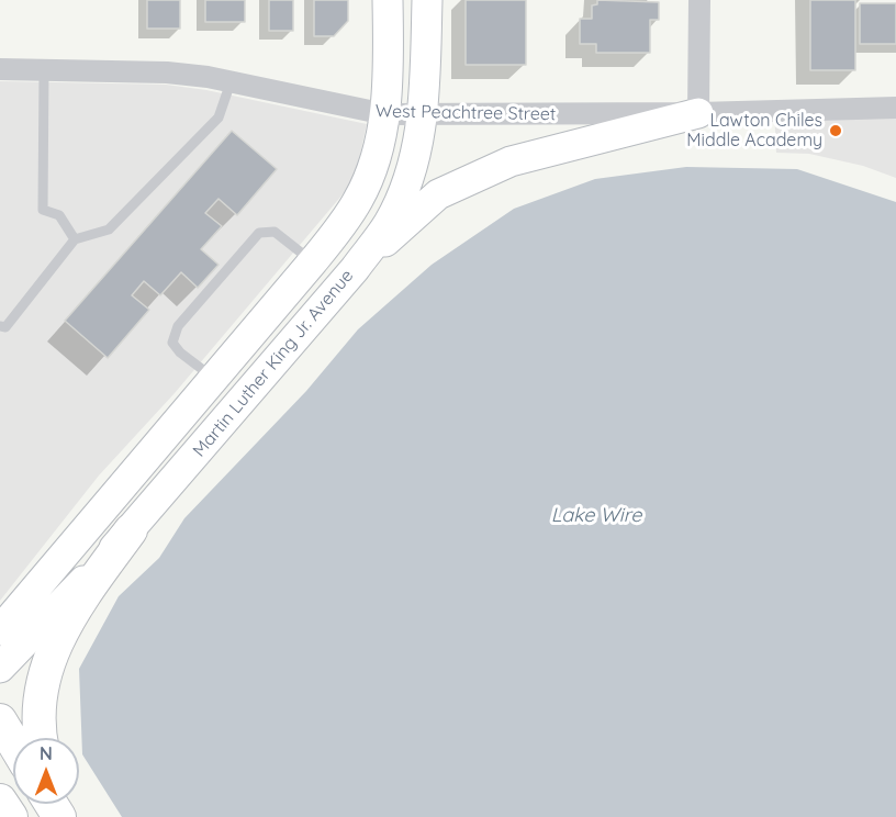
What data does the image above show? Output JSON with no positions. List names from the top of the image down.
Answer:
{
  "streets": {
    "main road": ["Martin Luther King Jr. Avenue"],
    "street": ["West Peachtree Street"]
  },
  "crossings": [
    ["West Peachtree Street", "Martin Luther King Jr. Avenue"]
  ],
  "water": ["Lake Wire"],
  "places": ["Lawton Chiles Middle Academy"],
  "north": "top"
}
